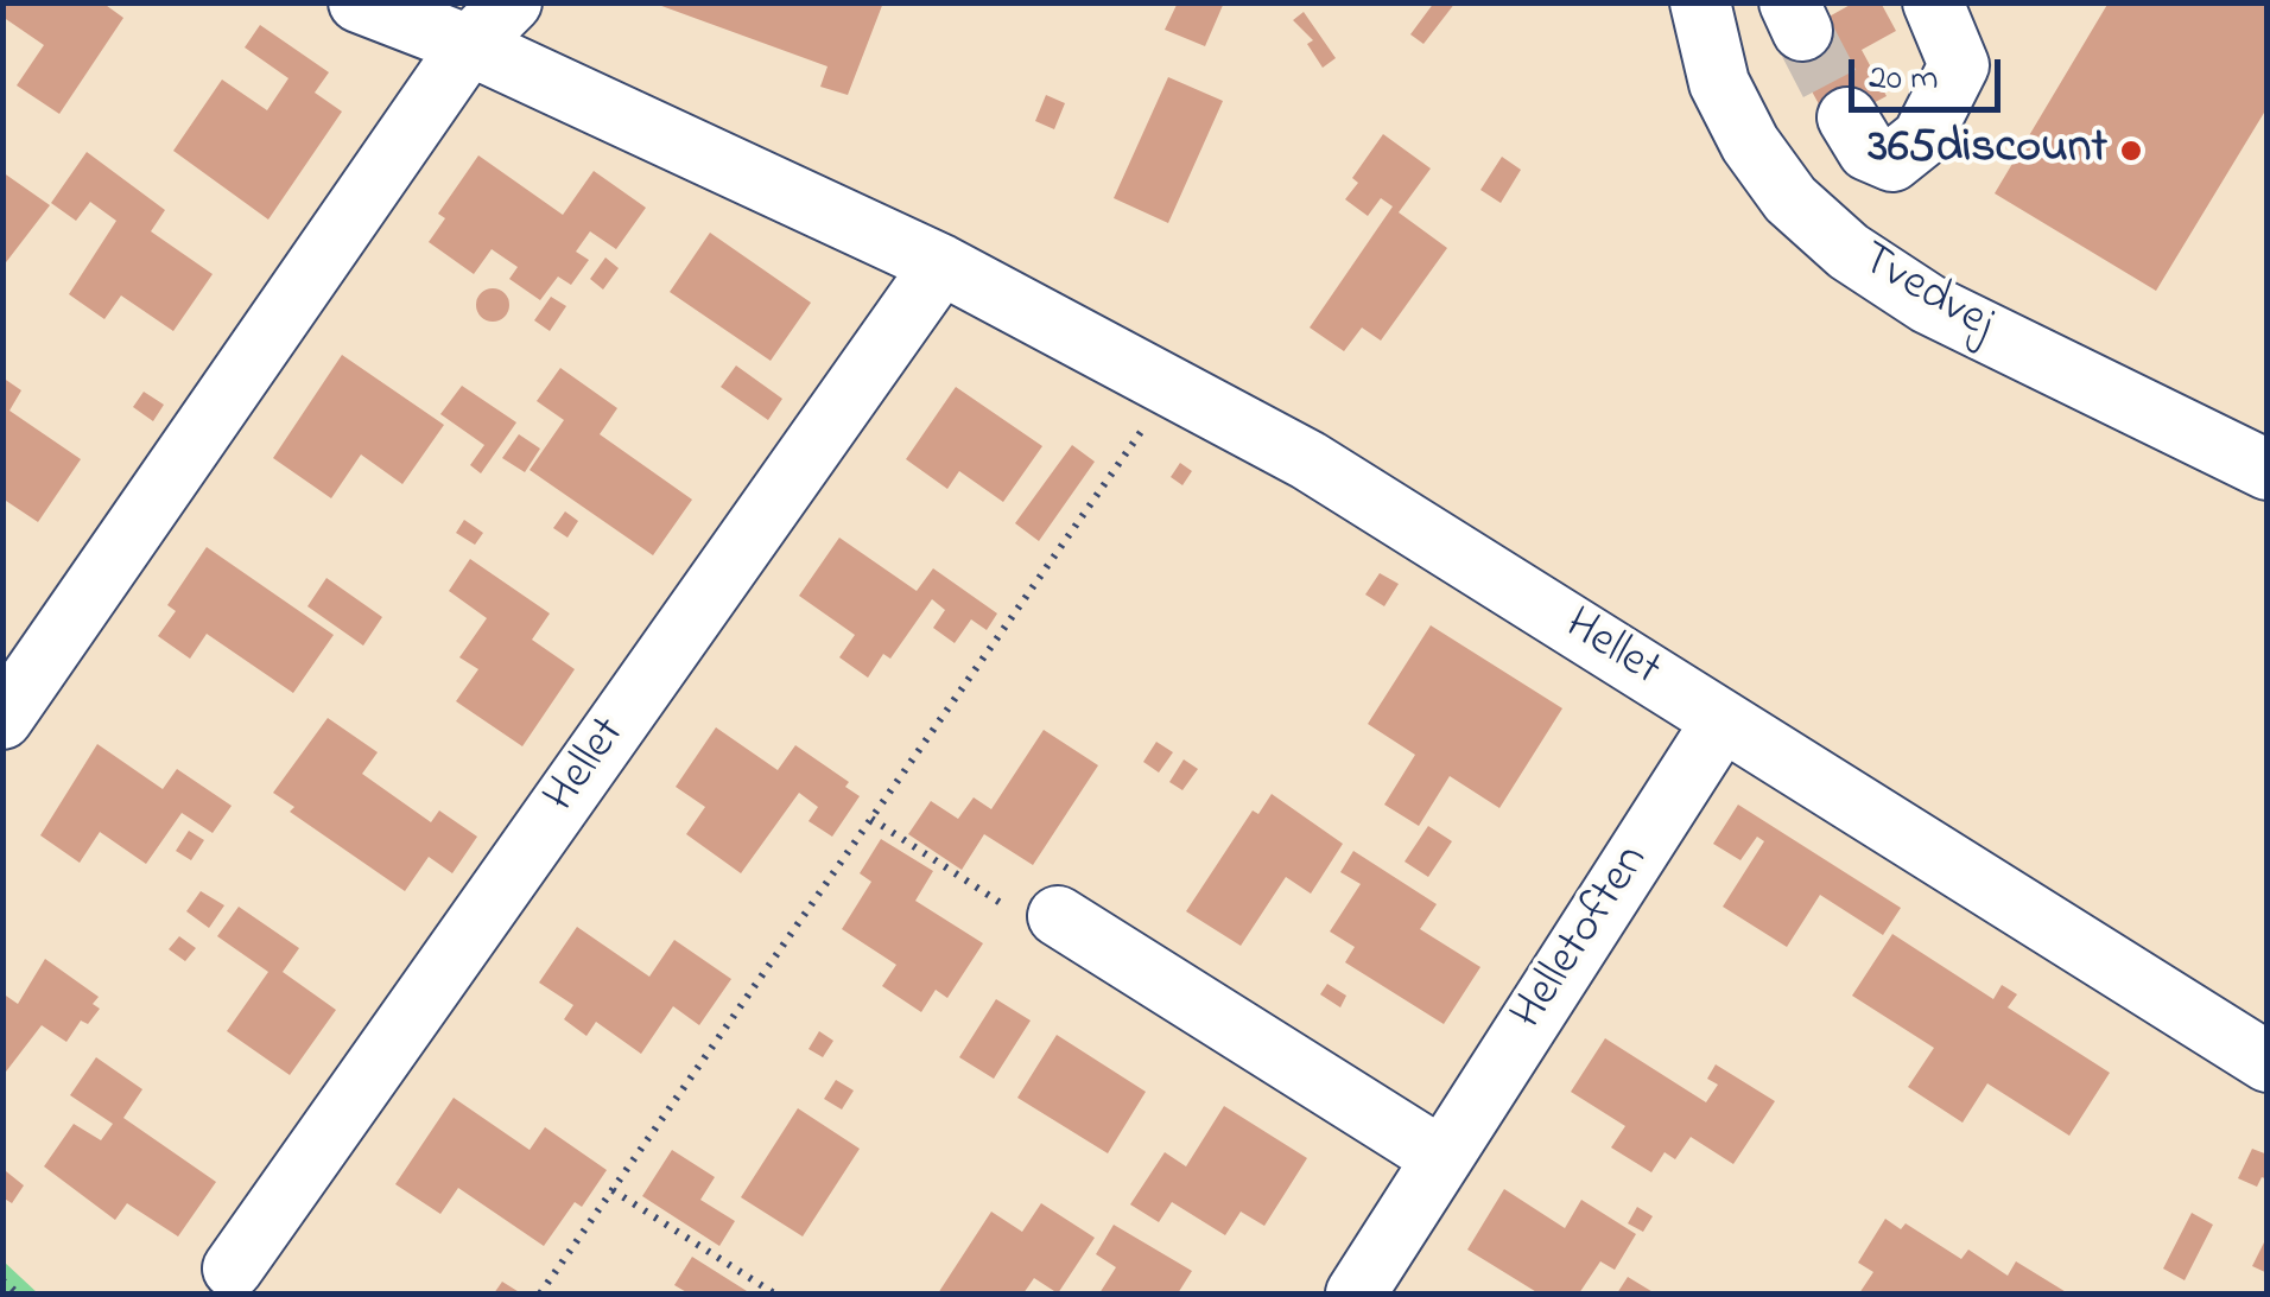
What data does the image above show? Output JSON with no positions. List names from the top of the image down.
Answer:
{
  "streets": {
    "street": ["Tvedvej", "Hellet", "Helletoften"]
  },
  "crossings": [
    ["Hellet", "Helletoften"]
  ],
  "places": ["365discount"],
  "scale_bar": "20 m"
}
